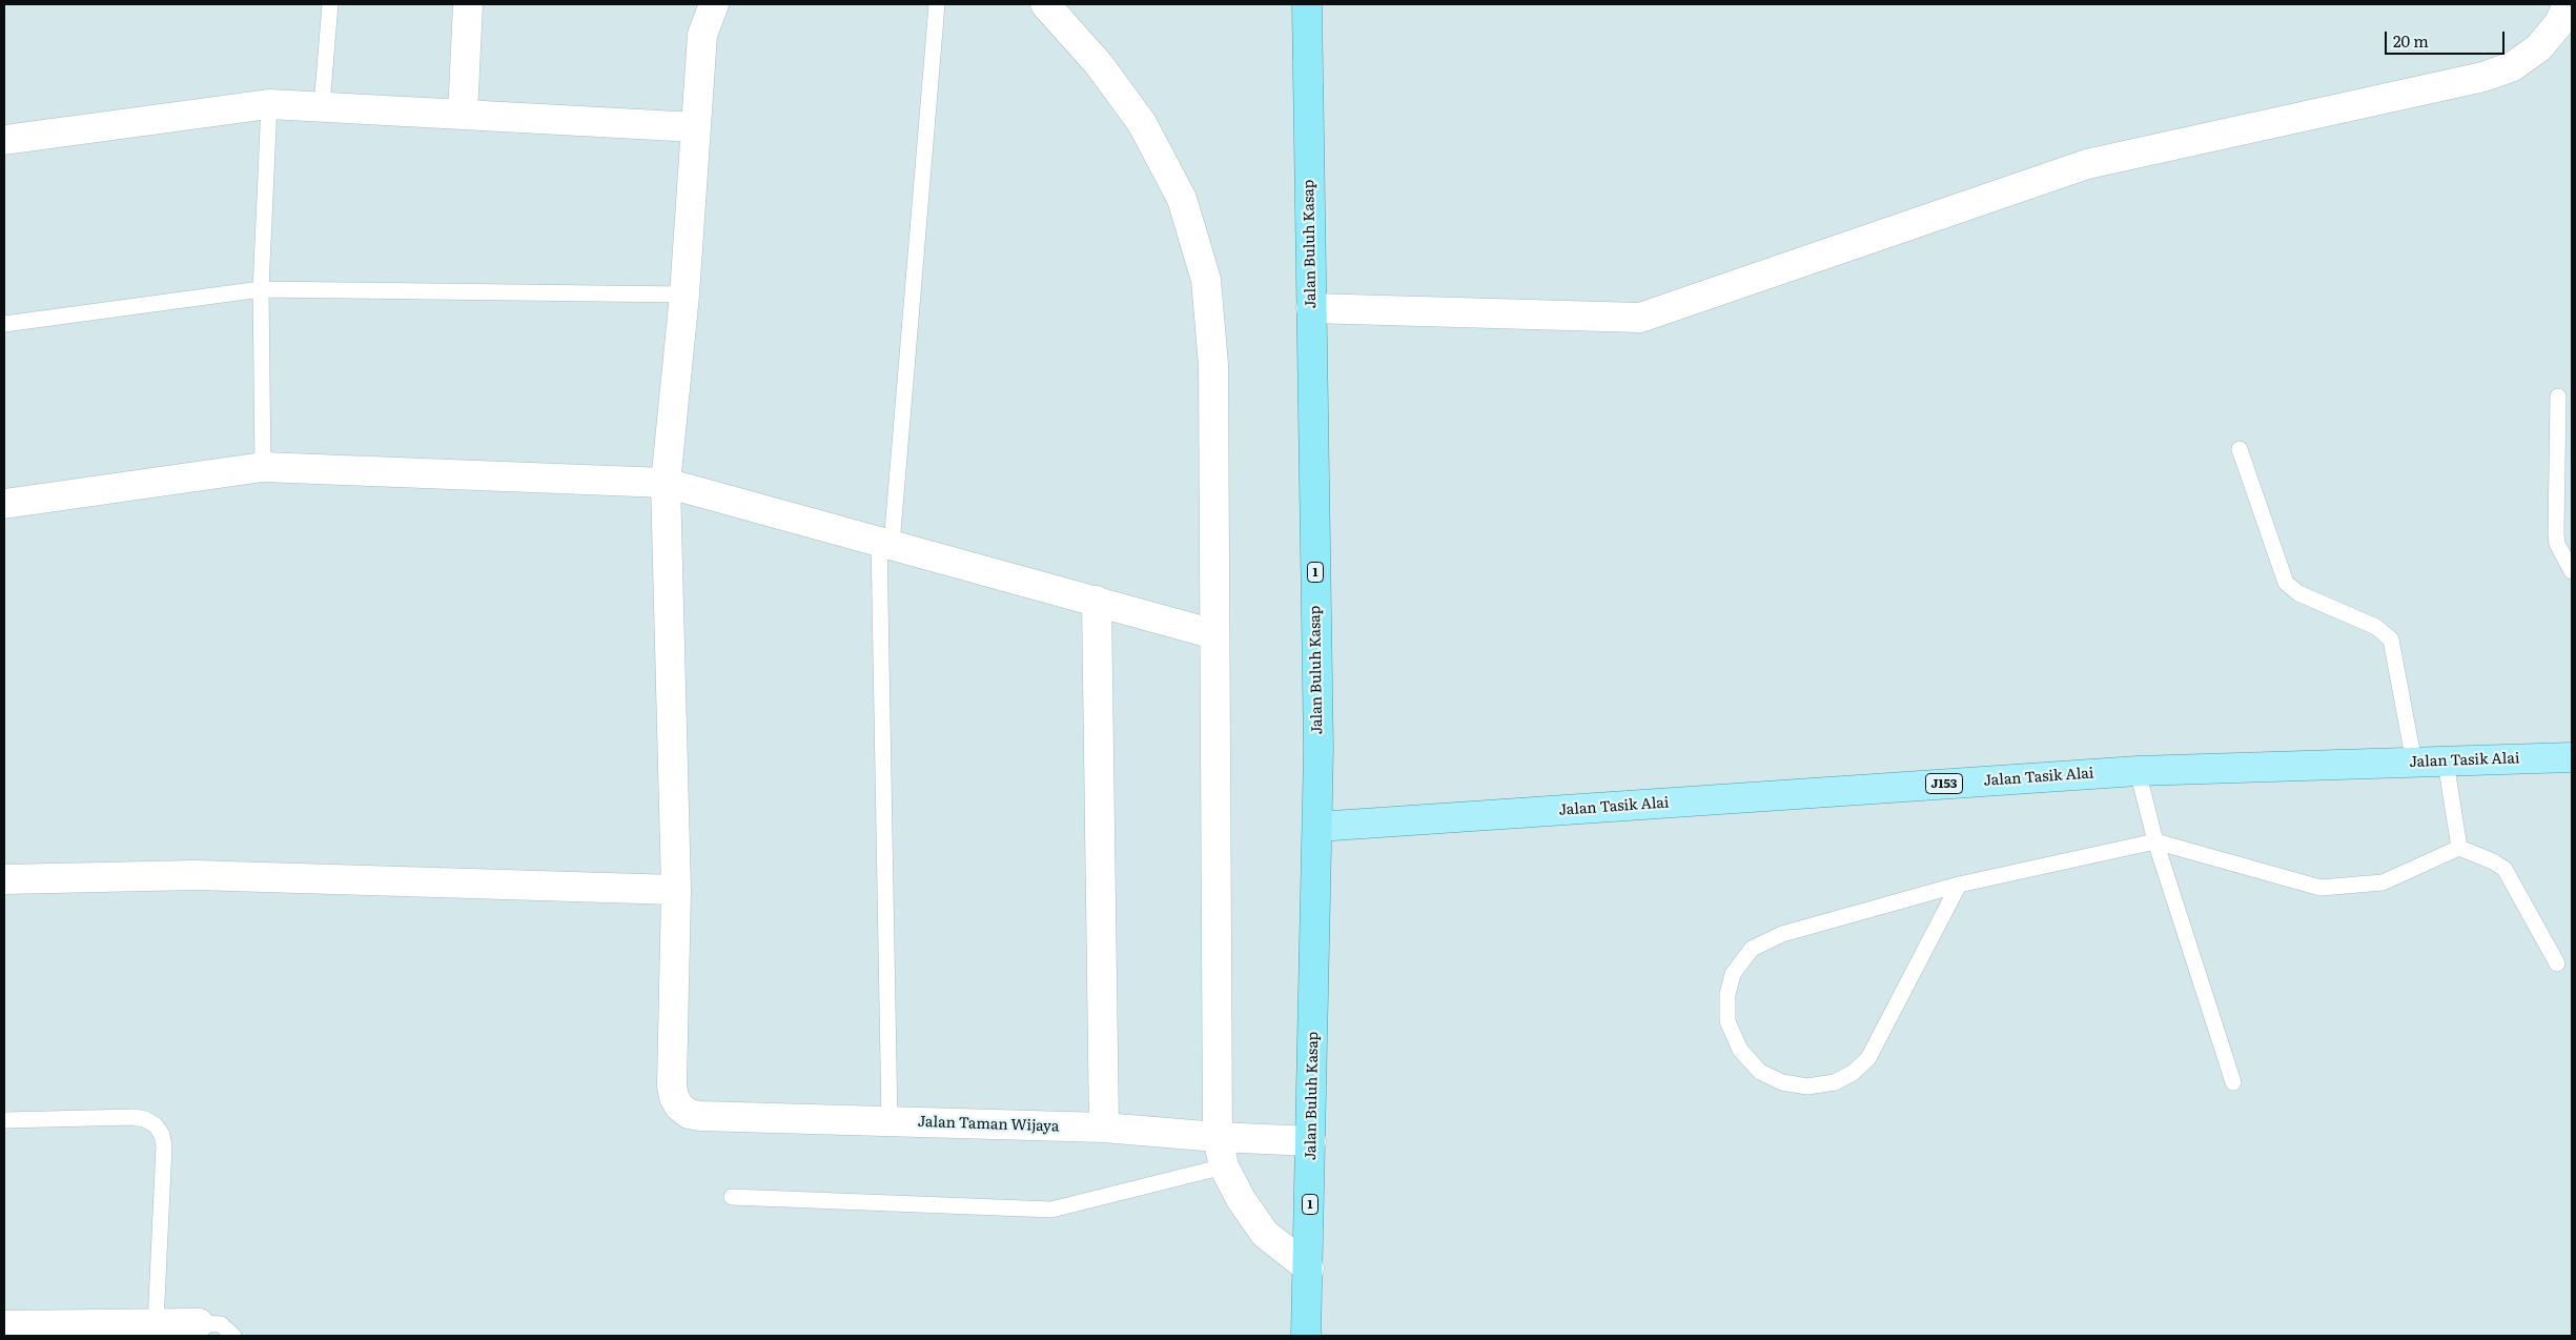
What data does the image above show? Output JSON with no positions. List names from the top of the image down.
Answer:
{
  "streets": {
    "highway": ["Jalan Buluh Kasap", "1"],
    "main road": ["Jalan Tasik Alai", "J153"],
    "street": ["Jalan Taman Wijaya"]
  },
  "crossings": [
    ["Jalan Buluh Kasap", "Jalan Tasik Alai"],
    ["Jalan Buluh Kasap", "Jalan Taman Wijaya"]
  ],
  "scale_bar": "20 m"
}
